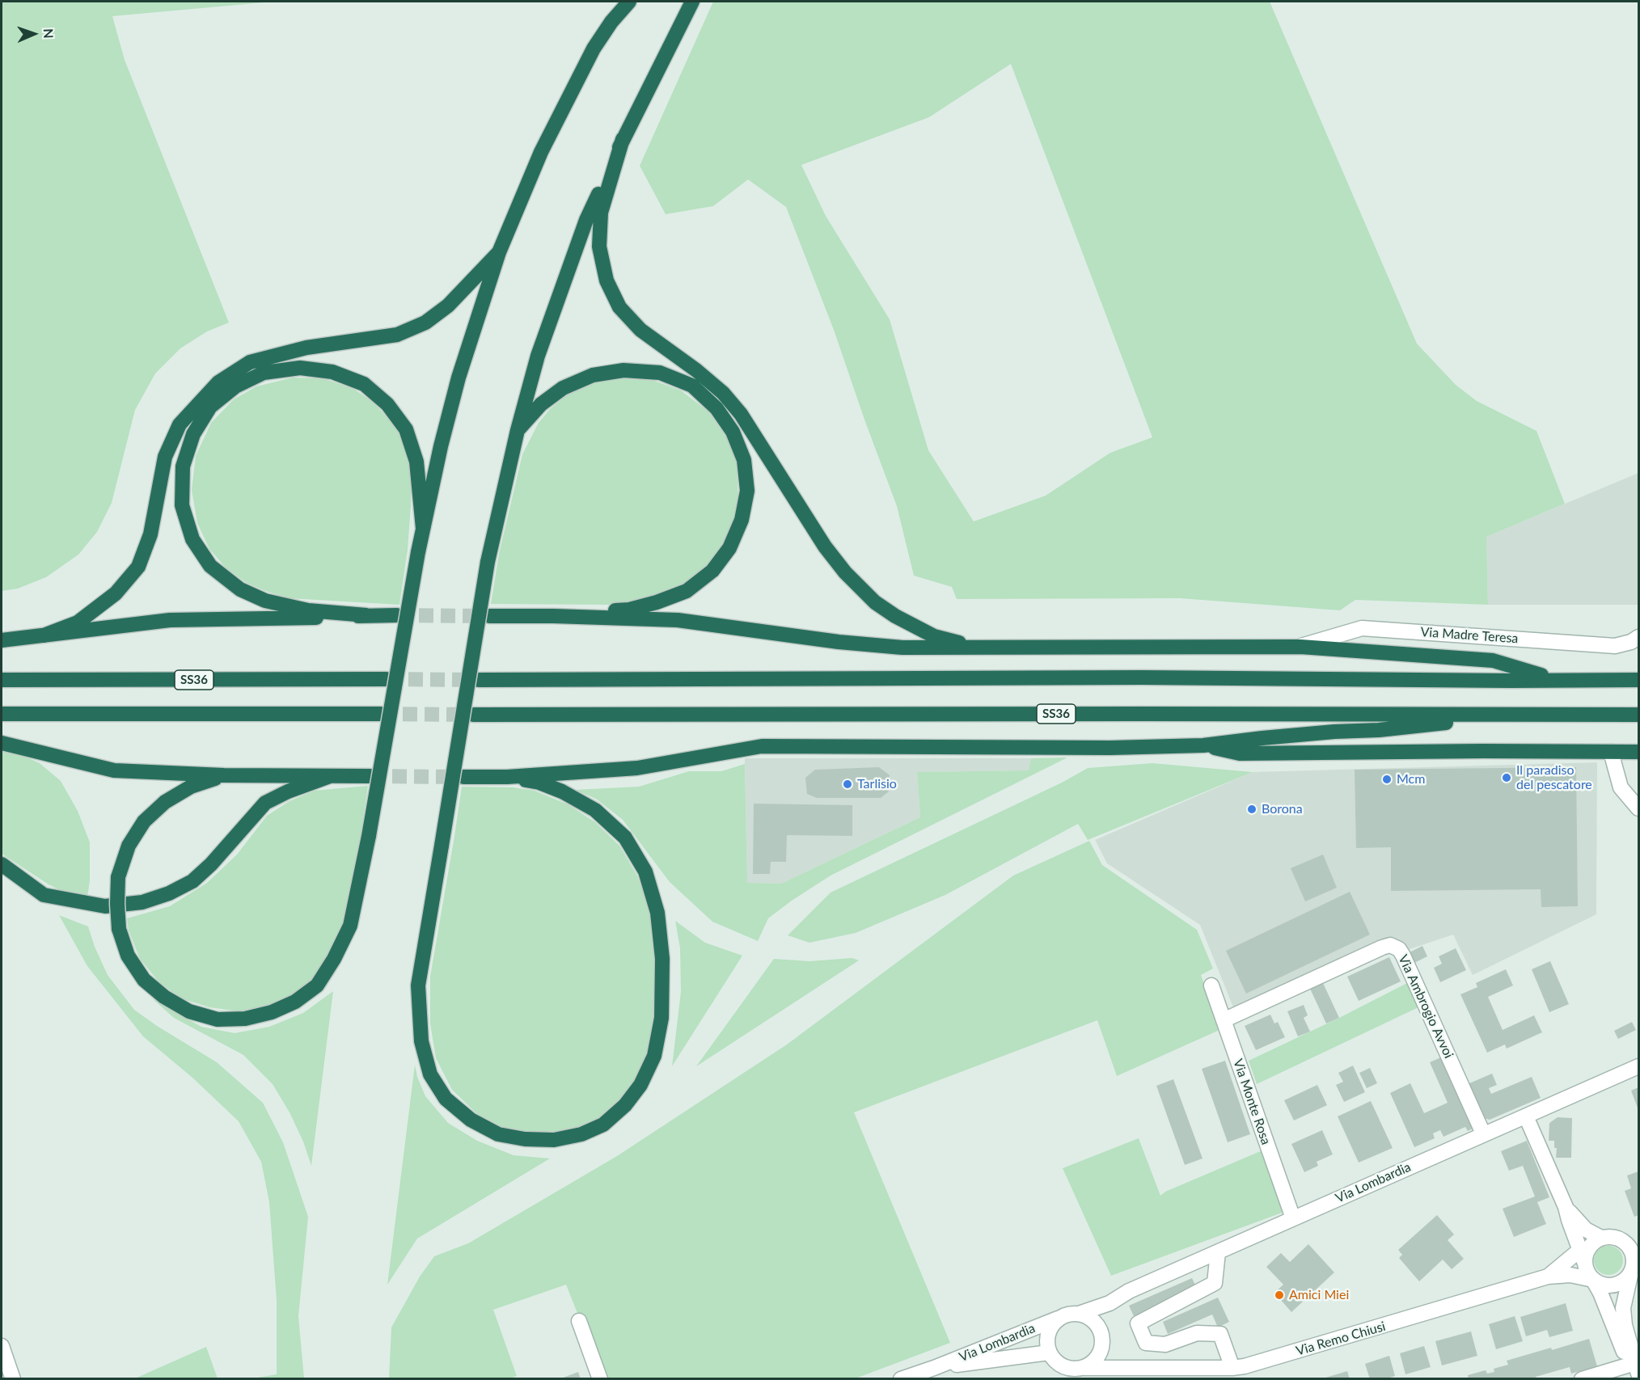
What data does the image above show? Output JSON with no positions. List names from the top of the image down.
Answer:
{
  "streets": {
    "highway": ["SS36"],
    "street": [
      "Via Madre Teresa",
      "Via Ambrogio Avvoi",
      "Via Monte Rosa",
      "Via Lombardia",
      "Via Remo Chiusi"
    ]
  },
  "crossings": [
    ["Via Ambrogio Avvoi", "Via Monte Rosa"],
    ["Via Ambrogio Avvoi", "Via Lombardia"],
    ["Via Monte Rosa", "Via Lombardia"],
    ["Via Lombardia", "Via Remo Chiusi"]
  ],
  "places": [
    "Il paradiso del pescatore",
    "Mcm",
    "Tarlisio",
    "Borona",
    "Amici Miei"
  ],
  "north": "right"
}
